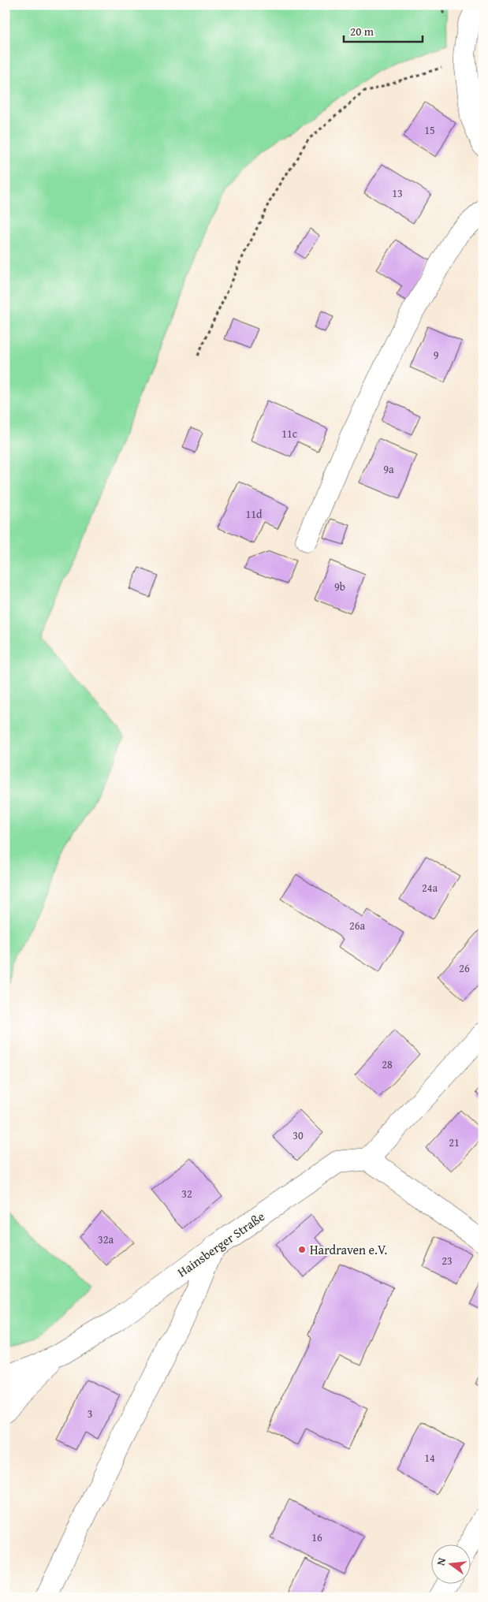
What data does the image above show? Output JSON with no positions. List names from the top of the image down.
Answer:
{
  "streets": {
    "street": ["Hainsberger Straße"]
  },
  "places": ["Hardraven e.V."],
  "house_numbers": [
    "15",
    "13",
    "9",
    "11c",
    "9a",
    "11d",
    "9b",
    "24a",
    "26a",
    "26",
    "28",
    "30",
    "21",
    "32",
    "32a",
    "23",
    "3",
    "14",
    "16"
  ],
  "scale_bar": "20 m",
  "north": "left"
}
